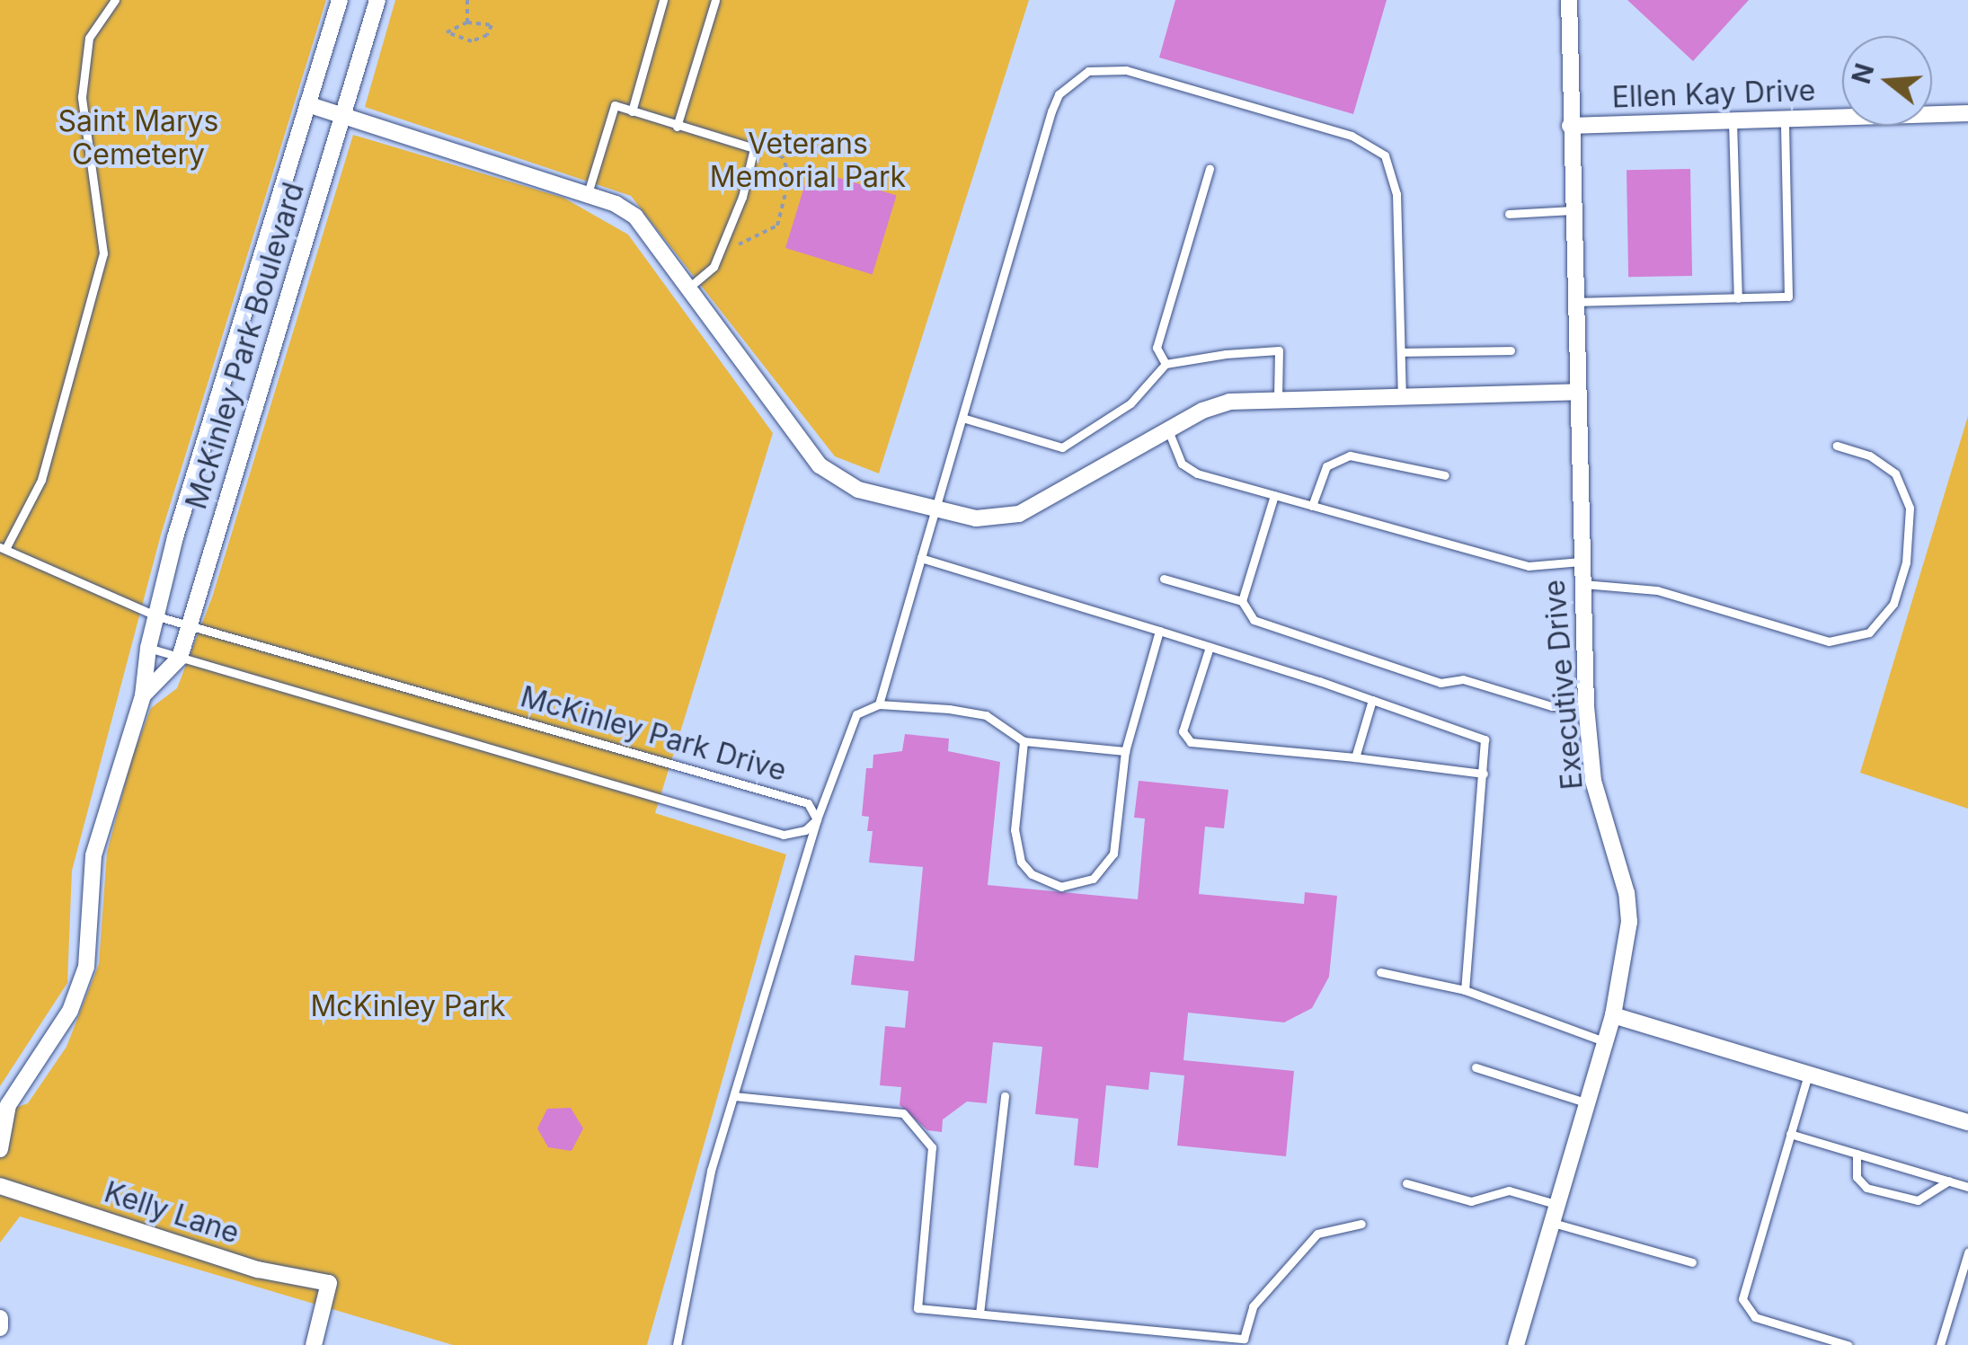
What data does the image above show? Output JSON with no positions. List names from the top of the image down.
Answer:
{
  "streets": {
    "street": [
      "Ellen Kay Drive",
      "McKinley Park Boulevard",
      "Executive Drive",
      "Kelly Lane"
    ],
    "lane": ["McKinley Park Drive"]
  },
  "crossings": [
    ["Ellen Kay Drive", "Executive Drive"],
    ["McKinley Park Boulevard", "McKinley Park Drive"]
  ],
  "parks": ["Saint Marys Cemetery", "Veterans Memorial Park", "McKinley Park"],
  "north": "left"
}
